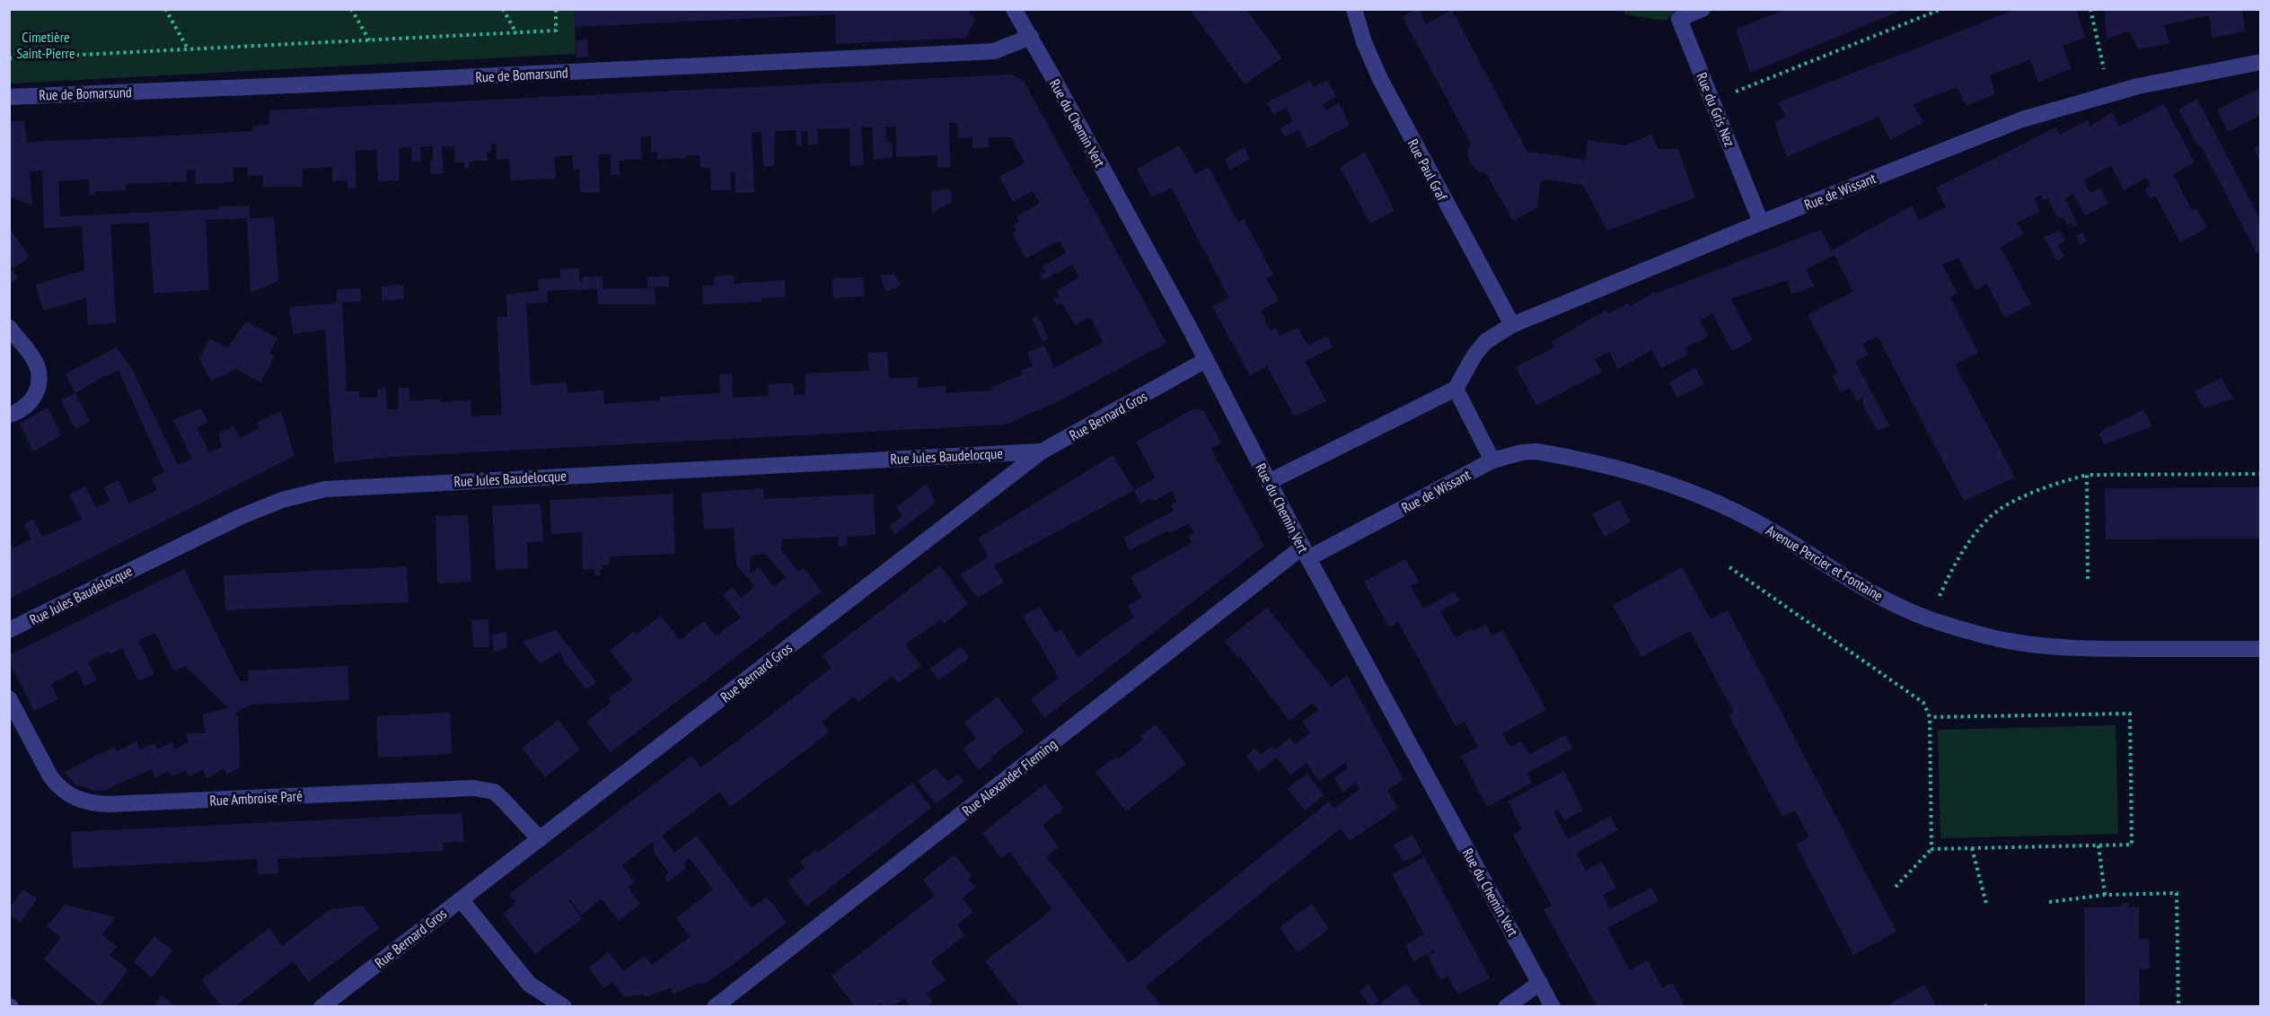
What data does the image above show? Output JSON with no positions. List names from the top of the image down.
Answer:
{
  "streets": {
    "street": [
      "Rue de Bomarsund",
      "Rue du Gris Nez",
      "Rue du Chemin Vert",
      "Rue Paul Graf",
      "Rue de Wissant",
      "Rue Bernard Gros",
      "Rue Jules Baudelocque",
      "Avenue Percier et Fontaine",
      "Rue Alexander Fleming",
      "Rue Ambroise Paré"
    ]
  },
  "crossings": [
    ["Rue de Bomarsund", "Rue du Chemin Vert"],
    ["Rue du Gris Nez", "Rue de Wissant"],
    ["Rue du Chemin Vert", "Rue de Wissant"],
    ["Rue du Chemin Vert", "Rue Bernard Gros"],
    ["Rue du Chemin Vert", "Rue Alexander Fleming"],
    ["Rue Paul Graf", "Rue de Wissant"],
    ["Rue de Wissant", "Avenue Percier et Fontaine"],
    ["Rue de Wissant", "Rue Alexander Fleming"],
    ["Rue Bernard Gros", "Rue Jules Baudelocque"],
    ["Rue Bernard Gros", "Rue Ambroise Paré"]
  ],
  "parks": ["Cimetière Saint-Pierre"]
}
